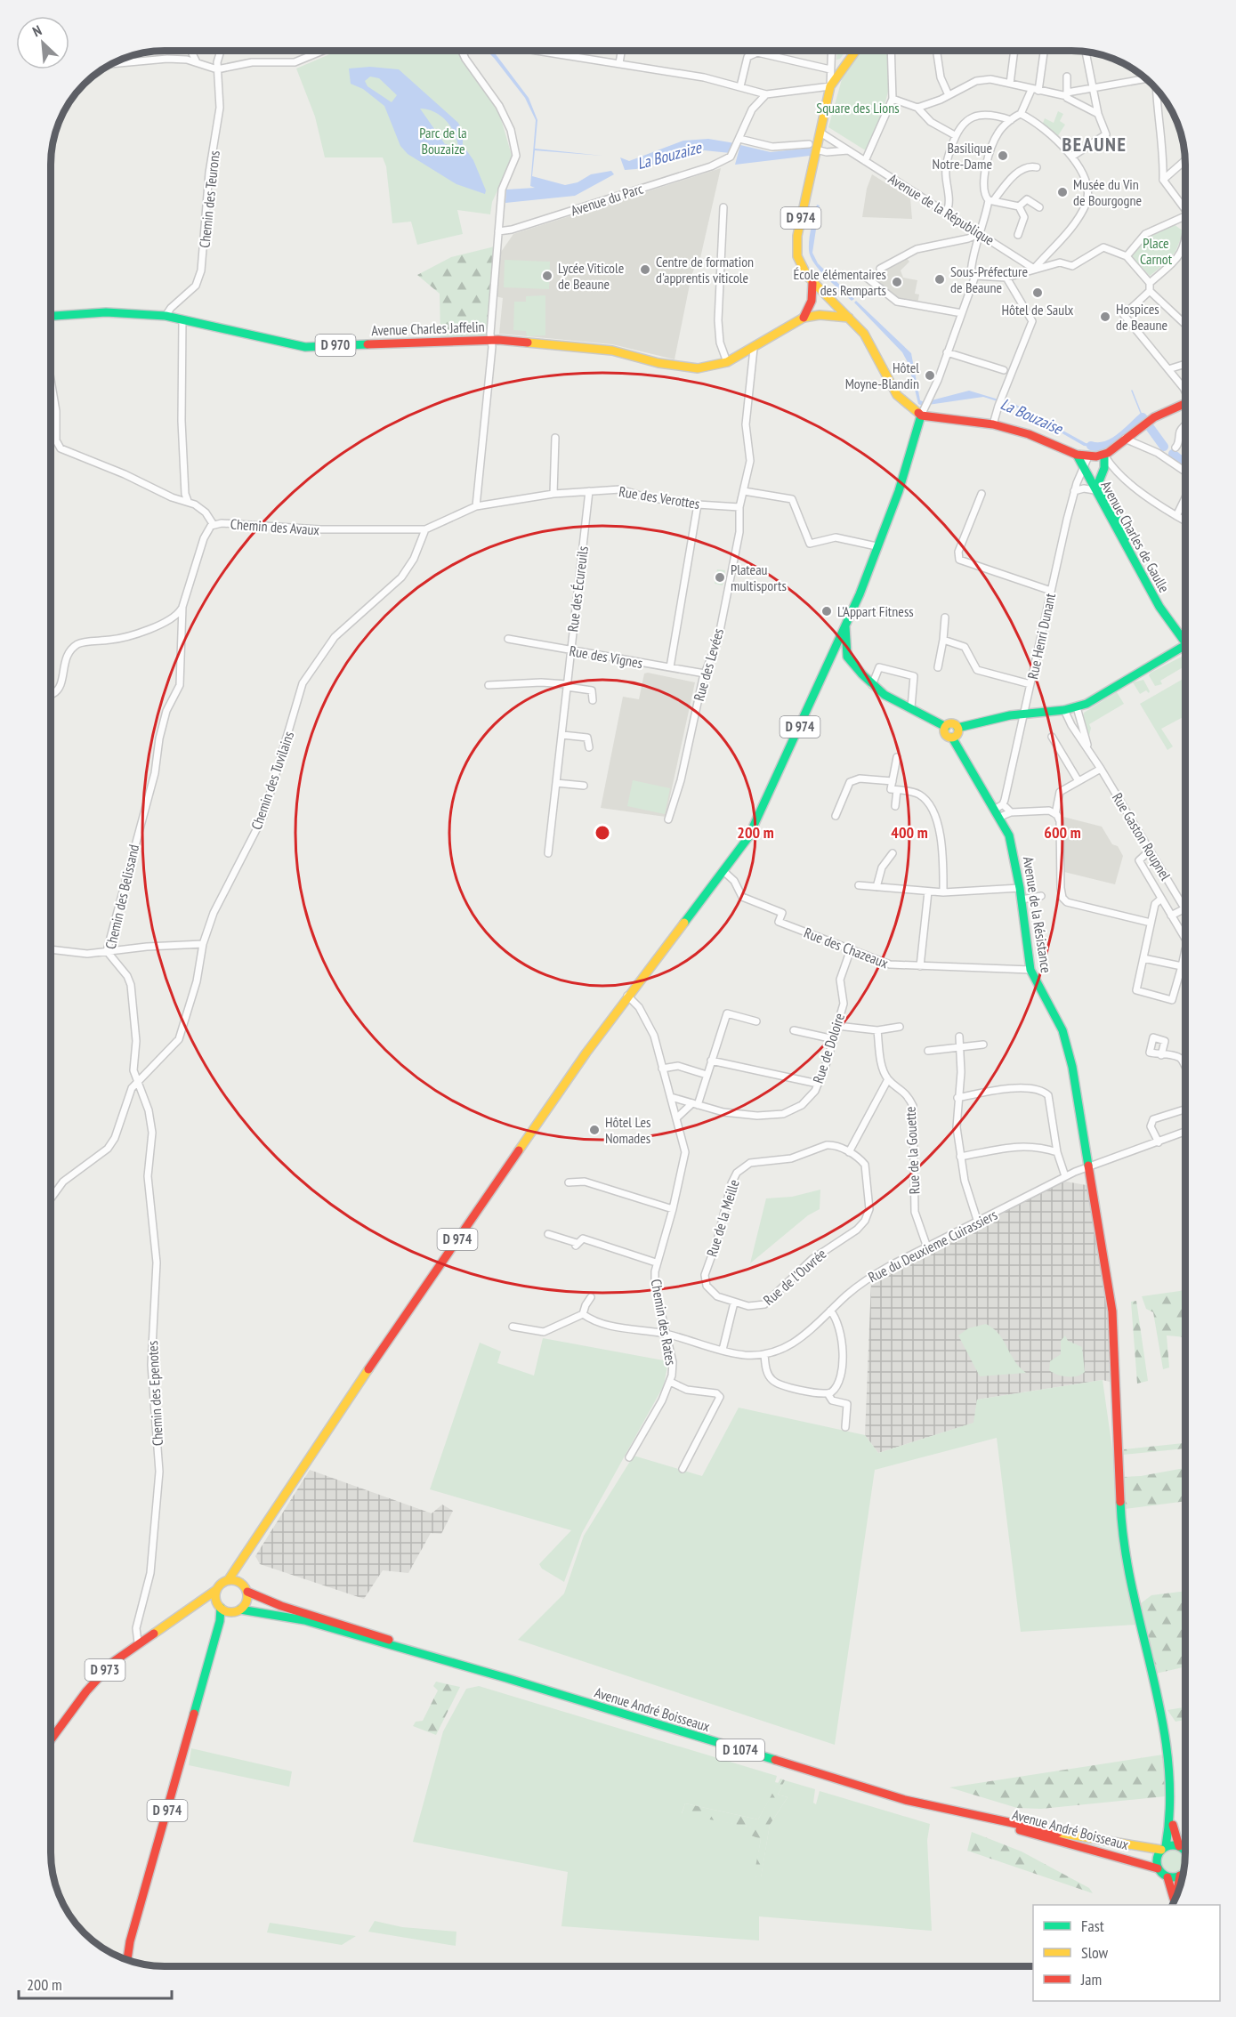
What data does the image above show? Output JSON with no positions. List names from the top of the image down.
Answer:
{
  "streets": {
    "main road": [
      "D 974",
      "Avenue Charles Jaffelin",
      "D 970",
      "Avenue Charles de Gaulle",
      "Avenue de la Résistance",
      "D 973",
      "Avenue André Boisseaux",
      "D 1074"
    ],
    "street": [
      "Chemin des Teurons",
      "Avenue du Parc",
      "Avenue de la République",
      "Rue des Verottes",
      "Chemin des Avaux",
      "Rue des Écureuils",
      "Rue Henri Dunant",
      "Rue des Vignes",
      "Rue des Levées",
      "Chemin des Tuvilains",
      "Rue Gaston Roupnel",
      "Chemin des Belissand",
      "Rue des Chazeaux",
      "Rue de Doloire",
      "Rue de la Gouette",
      "Rue de la Meille",
      "Rue du Deuxieme Cuirassiers",
      "Rue de l'Ouvrée",
      "Chemin des Rates",
      "Chemin des Epenotes"
    ]
  },
  "crossings": [
    ["Chemin des Teurons", "Avenue Charles Jaffelin"],
    ["Avenue de la République", "D 974"],
    ["D 974", "Rue des Chazeaux"],
    ["D 974", "Chemin des Rates"],
    ["D 974", "D 973"],
    ["D 974", "Avenue André Boisseaux"],
    ["Rue des Verottes", "Chemin des Avaux"],
    ["Rue des Verottes", "Rue des Écureuils"],
    ["Rue des Verottes", "Rue des Levées"],
    ["Rue des Verottes", "Chemin des Tuvilains"],
    ["Chemin des Avaux", "Chemin des Tuvilains"],
    ["Chemin des Avaux", "Chemin des Belissand"],
    ["Avenue Charles de Gaulle", "Rue Henri Dunant"],
    ["Rue des Écureuils", "Rue des Vignes"],
    ["Rue Henri Dunant", "Avenue de la Résistance"],
    ["Rue des Vignes", "Rue des Levées"],
    ["Chemin des Tuvilains", "Chemin des Belissand"],
    ["Chemin des Tuvilains", "Chemin des Epenotes"],
    ["Chemin des Belissand", "Chemin des Epenotes"],
    ["Avenue de la Résistance", "Rue des Chazeaux"],
    ["Avenue de la Résistance", "Rue du Deuxieme Cuirassiers"],
    ["Rue des Chazeaux", "Rue de Doloire"],
    ["Rue de Doloire", "Chemin des Rates"],
    ["Rue de la Gouette", "Rue du Deuxieme Cuirassiers"],
    ["Rue de la Meille", "Rue de l'Ouvrée"],
    ["Rue du Deuxieme Cuirassiers", "Chemin des Rates"],
    ["Chemin des Epenotes", "D 973"],
    ["D 973", "Avenue André Boisseaux"]
  ],
  "districts": ["BEAUNE"],
  "water": ["La Bouzaize", "La Bouzaise"],
  "parks": ["Square des Lions", "Parc de la Bouzaize", "Place Carnot"],
  "places": [
    "Basilique Notre-Dame",
    "Musée du Vin de Bourgogne",
    "Centre de formation d'apprentis viticole",
    "Lycée Viticole de Beaune",
    "Sous-Préfecture de Beaune",
    "École élémentaires des Remparts",
    "Hôtel de Saulx",
    "Hospices de Beaune",
    "Hôtel Moyne-Blandin",
    "Plateau multisports",
    "L'Appart Fitness",
    "Hôtel Les Nomades"
  ],
  "legend": ["Fast", "Slow", "Jam"],
  "scale_bar": "200 m",
  "north": "top left",
  "rings": ["200 m", "400 m", "600 m"]
}
